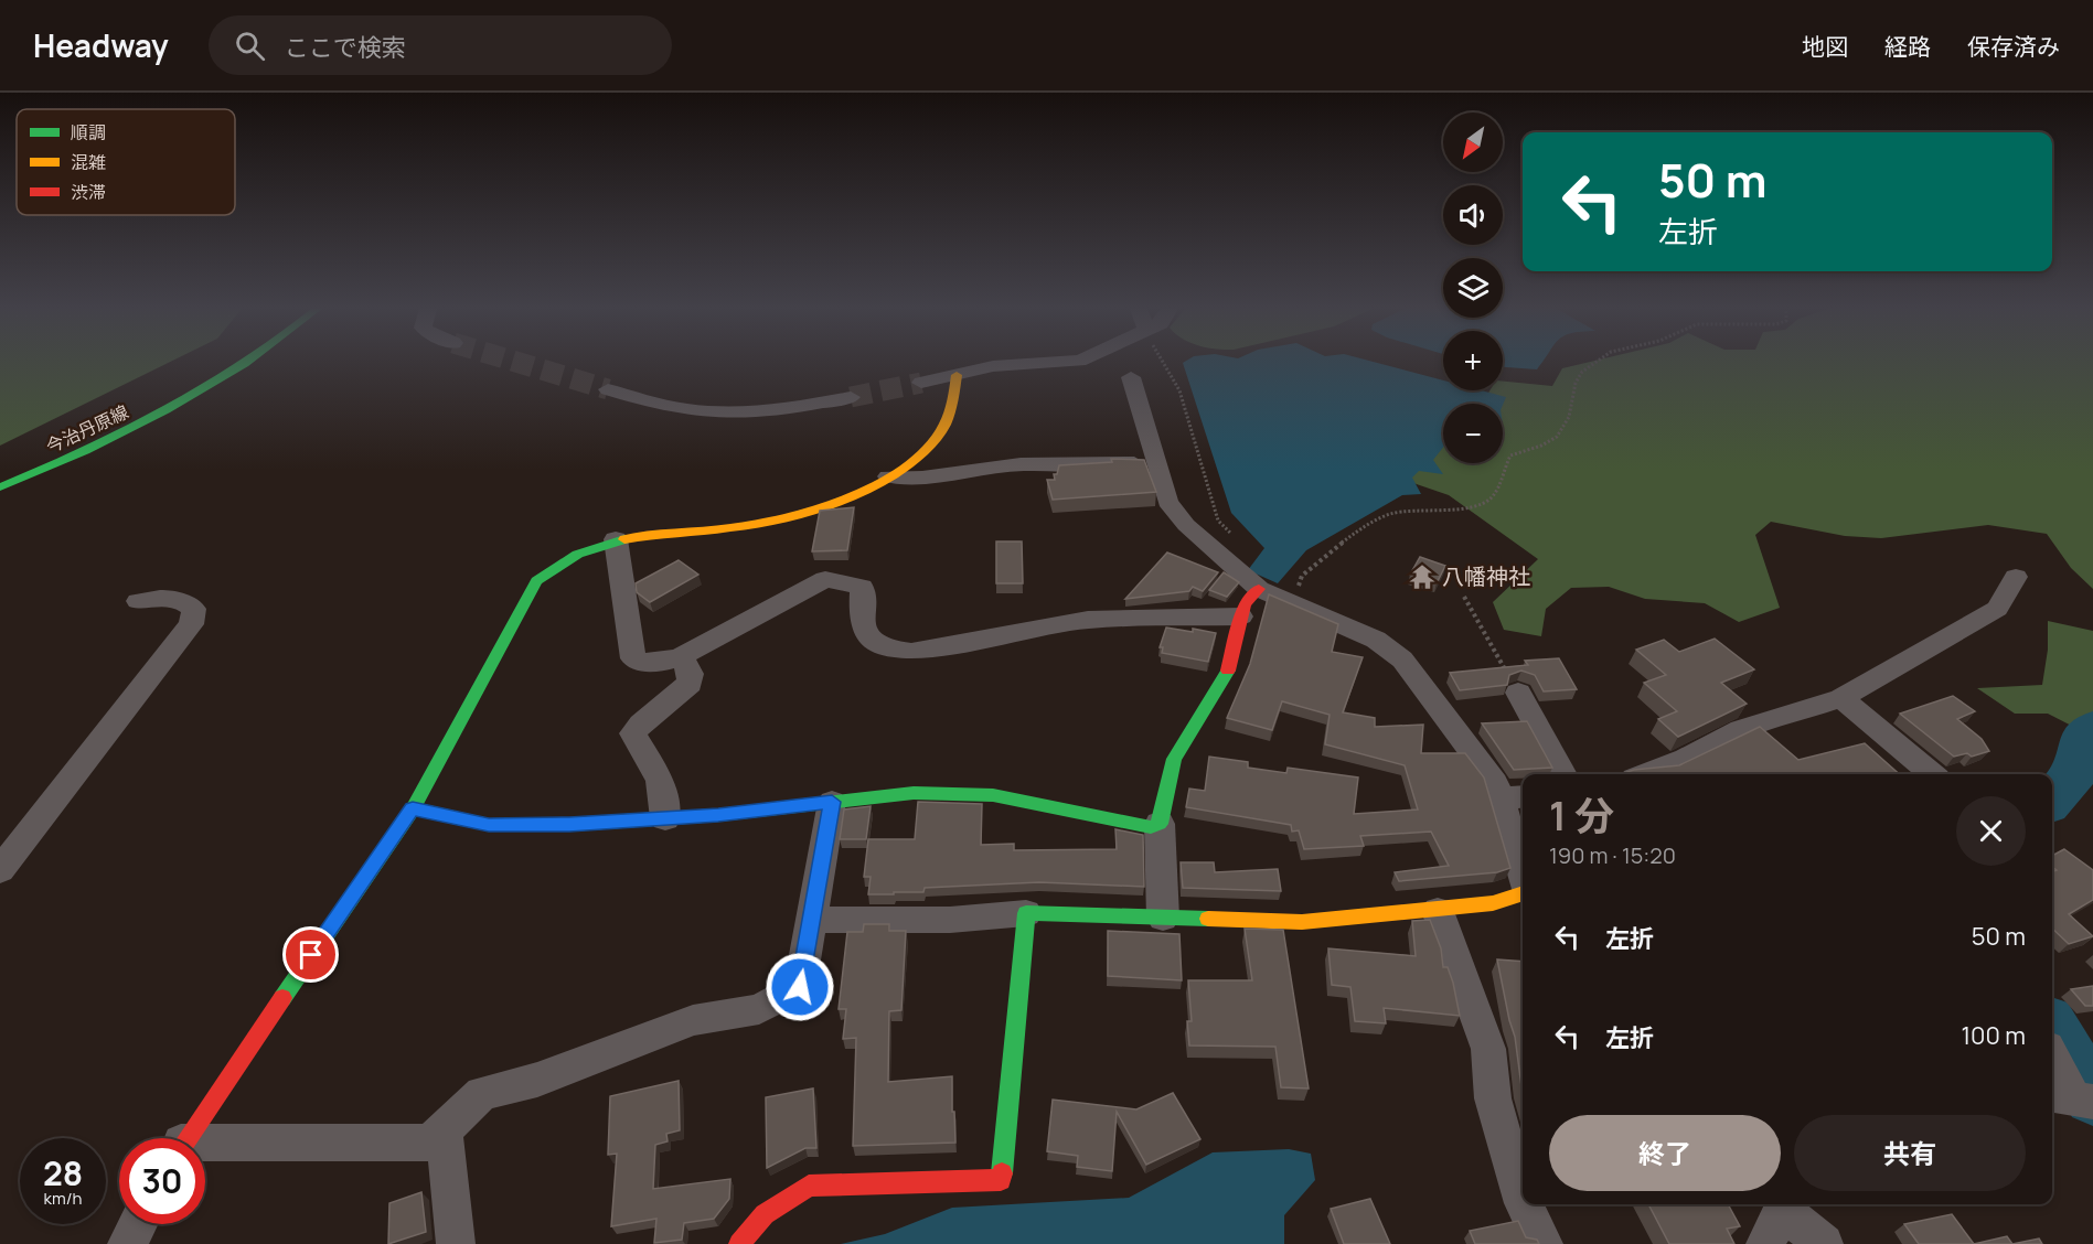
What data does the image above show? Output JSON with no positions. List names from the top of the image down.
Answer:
{
  "streets": {
    "street": ["今治丹原線"]
  },
  "places": {
    "temple": ["八幡神社"]
  },
  "legend": ["順調", "混雑", "渋滞"],
  "north": "bottom left",
  "page": {
    "header": "Headway",
    "search": "ここで検索",
    "nav": ["地図", "経路", "保存済み"],
    "map_buttons": ["+", "−"],
    "turn": ["50 m", "左折"],
    "heading": ["1 分", "190 m · 15:20"],
    "list": [
      {
        "name": "左折",
        "value": "50 m"
      },
      {
        "name": "左折",
        "value": "100 m"
      }
    ],
    "buttons": ["終了", "共有"],
    "speed": "28 km/h",
    "limit": "30"
  }
}
